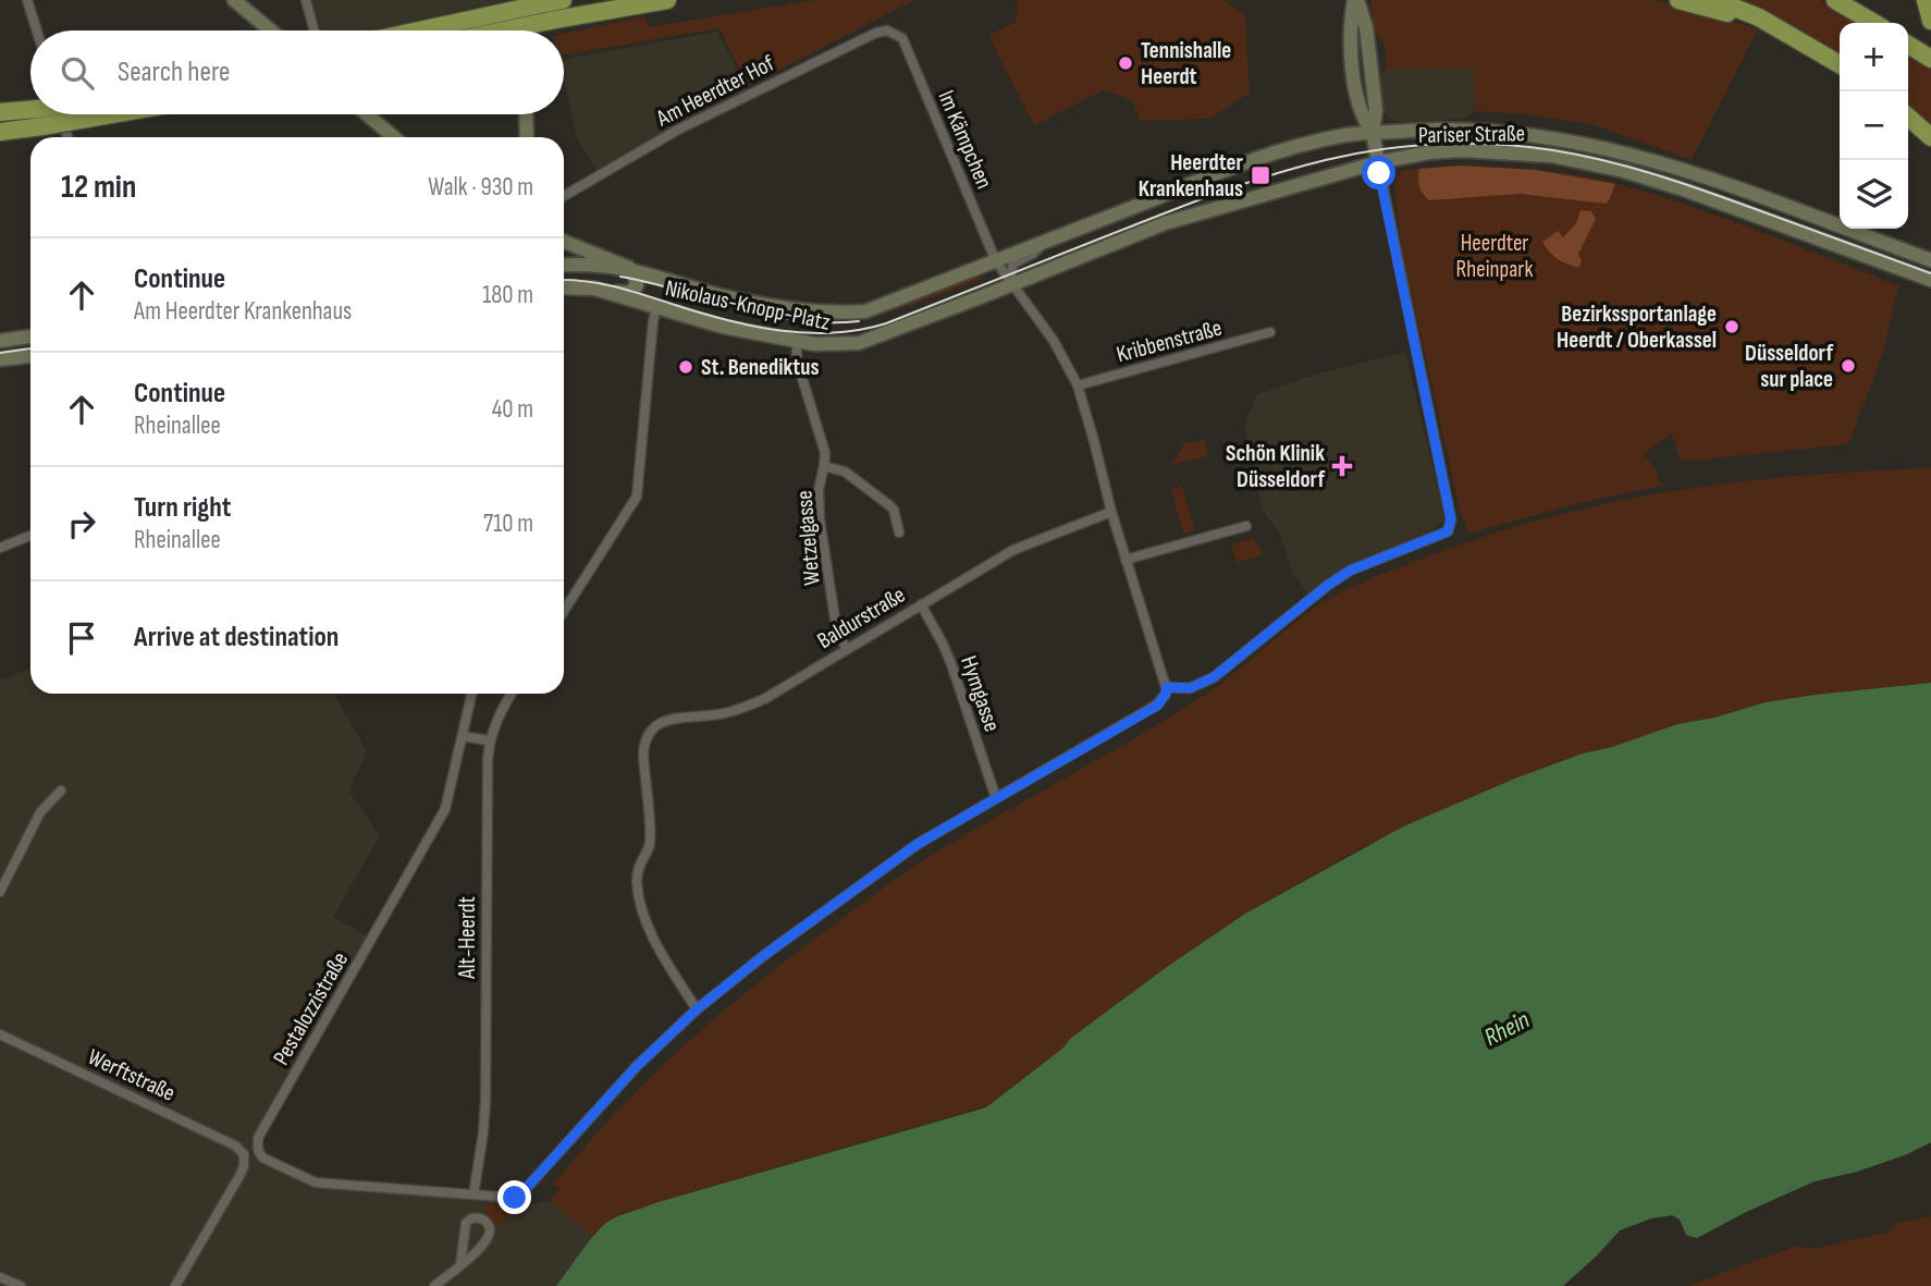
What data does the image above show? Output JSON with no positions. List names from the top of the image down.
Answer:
{
  "streets": {
    "main road": ["Pariser Straße", "Nikolaus-Knopp-Platz"],
    "street": [
      "Am Heerdter Hof",
      "Im Kämpchen",
      "Kribbenstraße",
      "Wetzelgasse",
      "Baldurstraße",
      "Hymgasse",
      "Alt-Heerdt",
      "Pestalozzistraße",
      "Werftstraße"
    ]
  },
  "crossings": [
    ["Am Heerdter Hof", "Im Kämpchen"],
    ["Pariser Straße", "Im Kämpchen"],
    ["Pariser Straße", "Nikolaus-Knopp-Platz"],
    ["Im Kämpchen", "Nikolaus-Knopp-Platz"],
    ["Wetzelgasse", "Baldurstraße"],
    ["Baldurstraße", "Hymgasse"]
  ],
  "water": ["Rhein"],
  "parks": ["Heerdter Rheinpark"],
  "places": {
    "other": [
      "Tennishalle Heerdt",
      "Bezirkssportanlage Heerdt / Oberkassel",
      "Düsseldorf sur place",
      "St. Benediktus"
    ],
    "transit": ["Heerdter Krankenhaus"],
    "health": ["Schön Klinik Düsseldorf"]
  },
  "page": {
    "map_buttons": ["+", "−"],
    "search": "Search here",
    "heading": ["12 min", "Walk · 930 m"],
    "list": [
      ["Continue", "Am Heerdter Krankenhaus", "180 m"],
      ["Continue", "Rheinallee", "40 m"],
      ["Turn right", "Rheinallee", "710 m"],
      "Arrive at destination"
    ]
  }
}
